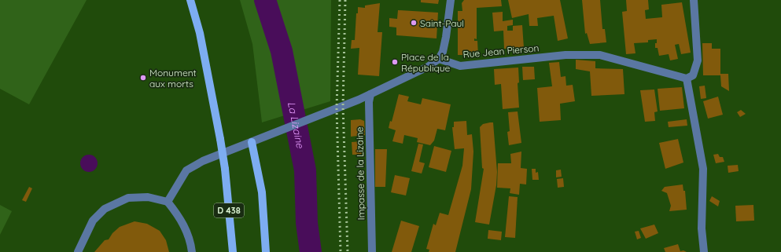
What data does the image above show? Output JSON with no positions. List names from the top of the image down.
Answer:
{
  "streets": {
    "main road": ["D 438"],
    "street": ["Rue Jean Pierson", "Impasse de la Lizaine"]
  },
  "water": ["La Lizaine"],
  "places": ["Saint-Paul", "Place de la République", "Monument aux morts"]
}
